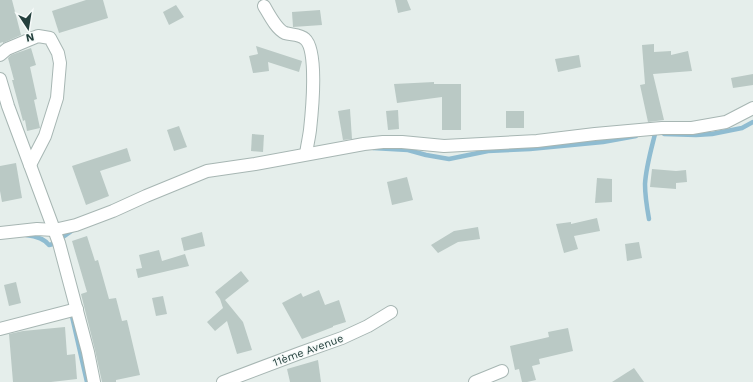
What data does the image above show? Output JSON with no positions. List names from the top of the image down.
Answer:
{
  "streets": {
    "street": ["11ème Avenue"]
  },
  "north": "bottom"
}
